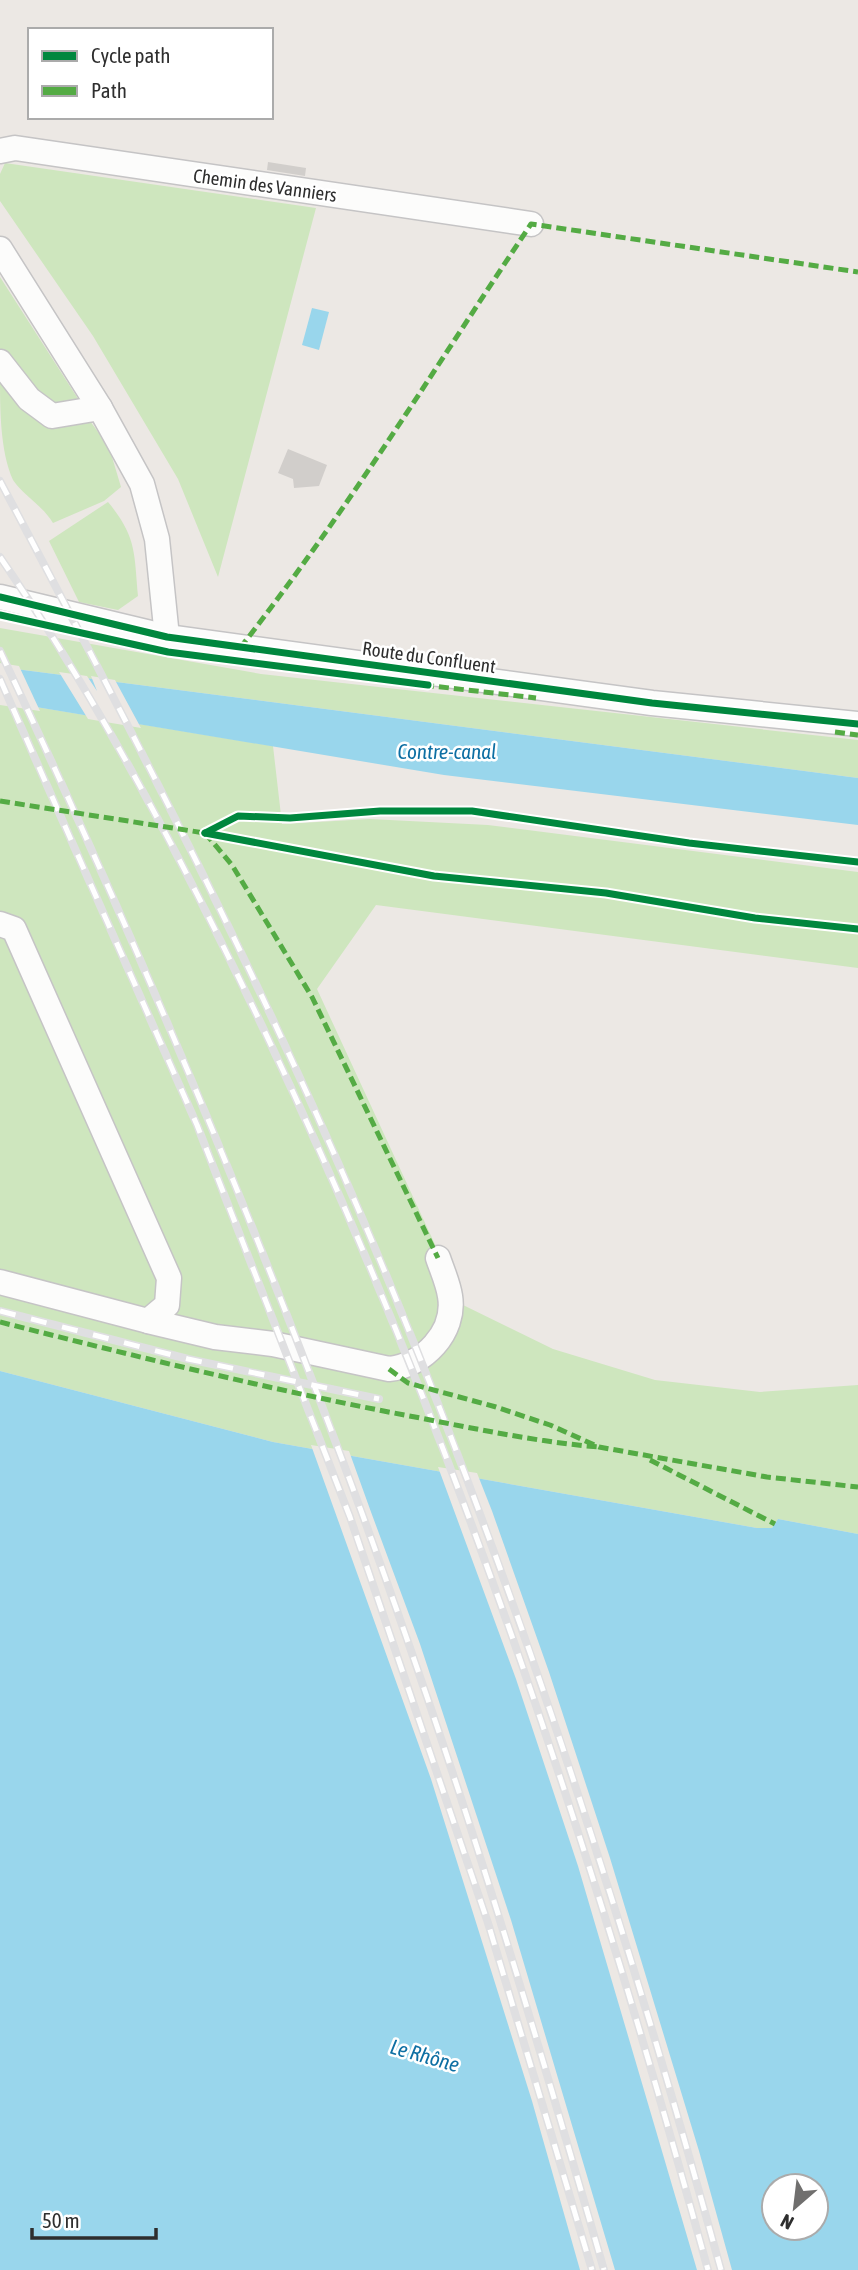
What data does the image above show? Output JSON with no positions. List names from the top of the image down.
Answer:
{
  "streets": {
    "street": ["Chemin des Vanniers", "Route du Confluent"]
  },
  "water": ["Contre-canal", "Le Rhône"],
  "legend": ["Cycle path", "Path"],
  "scale_bar": "50 m",
  "north": "bottom left"
}
